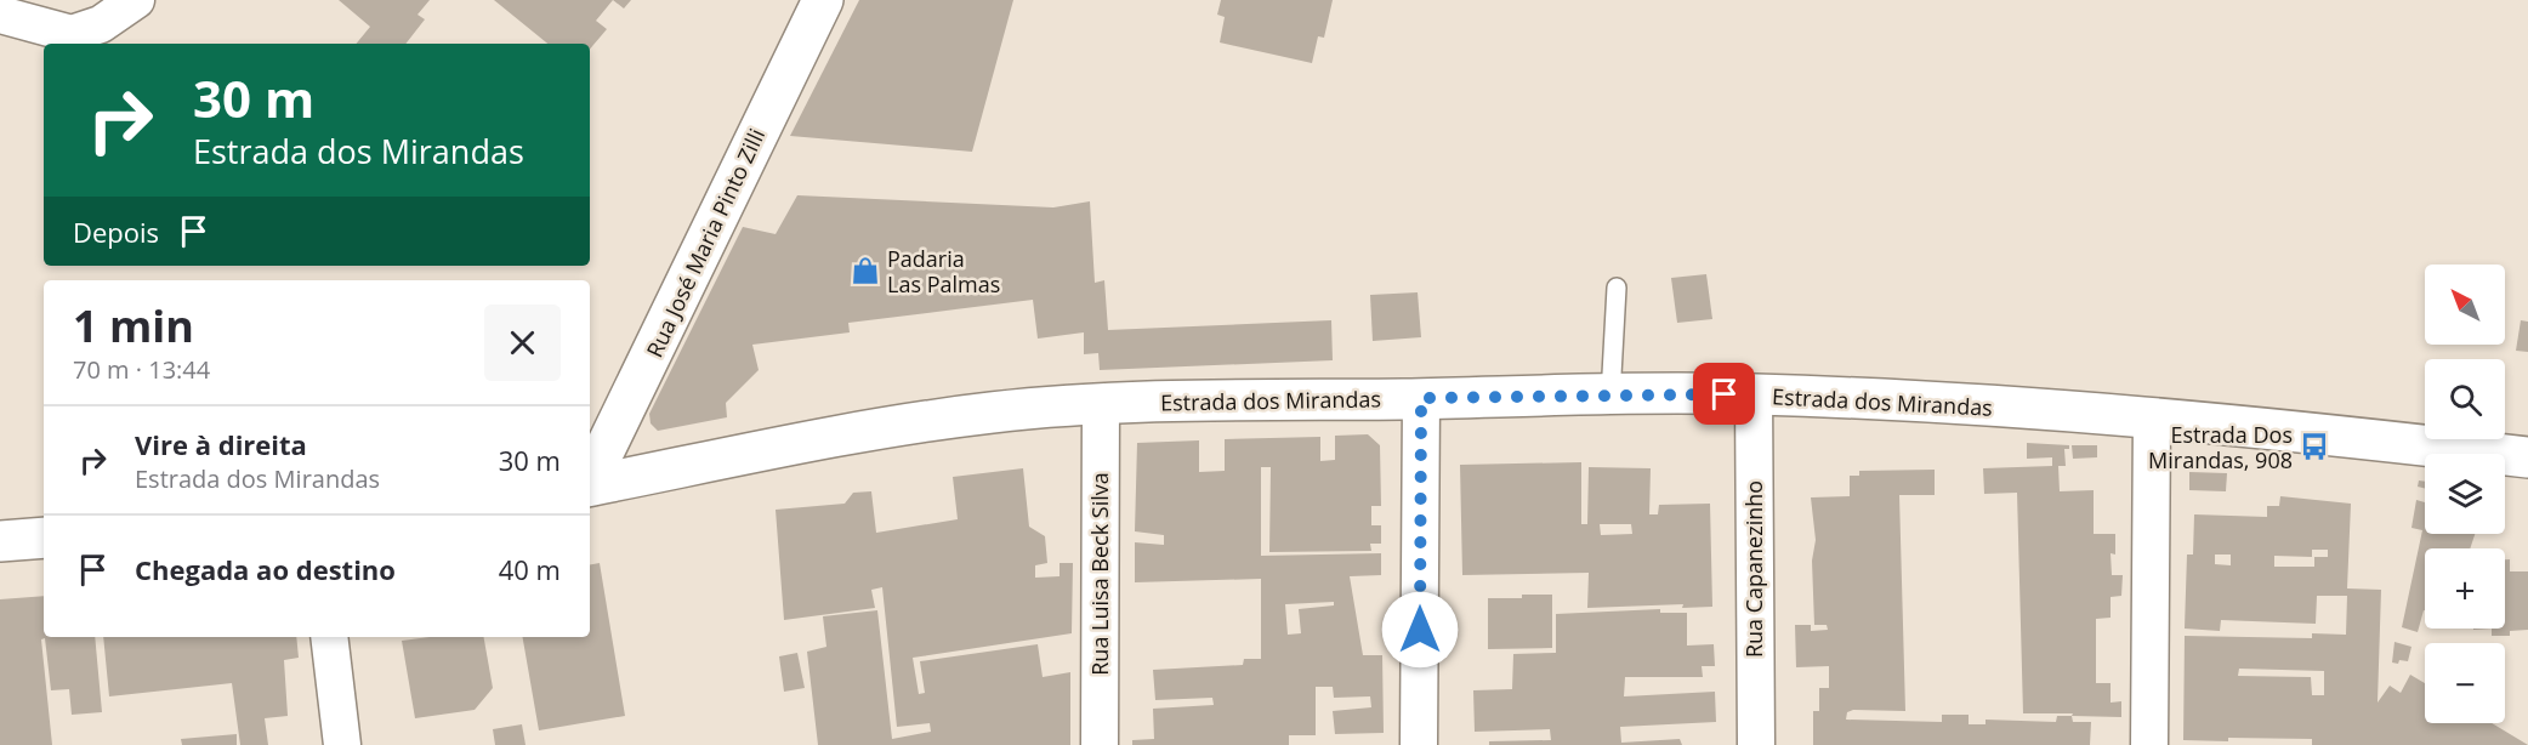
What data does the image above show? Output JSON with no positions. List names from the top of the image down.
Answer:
{
  "streets": {
    "street": [
      "Rua José Maria Pinto Zilli",
      "Estrada dos Mirandas",
      "Rua Capanezinho",
      "Rua Luisa Beck Silva"
    ]
  },
  "crossings": [
    ["Estrada dos Mirandas", "Rua Capanezinho"],
    ["Estrada dos Mirandas", "Rua Luisa Beck Silva"]
  ],
  "places": {
    "shop": ["Padaria Las Palmas"],
    "bus stop": ["Estrada Dos Mirandas, 908"]
  },
  "north": "top left",
  "page": {
    "turn": ["30 m", "Estrada dos Mirandas"],
    "then": "Depois",
    "map_buttons": ["+", "−"],
    "heading": ["1 min", "70 m · 13:44"],
    "list": [
      {
        "name": "Vire à direita",
        "note": "Estrada dos Mirandas",
        "value": "30 m"
      },
      {
        "name": "Chegada ao destino",
        "value": "40 m"
      }
    ]
  }
}
